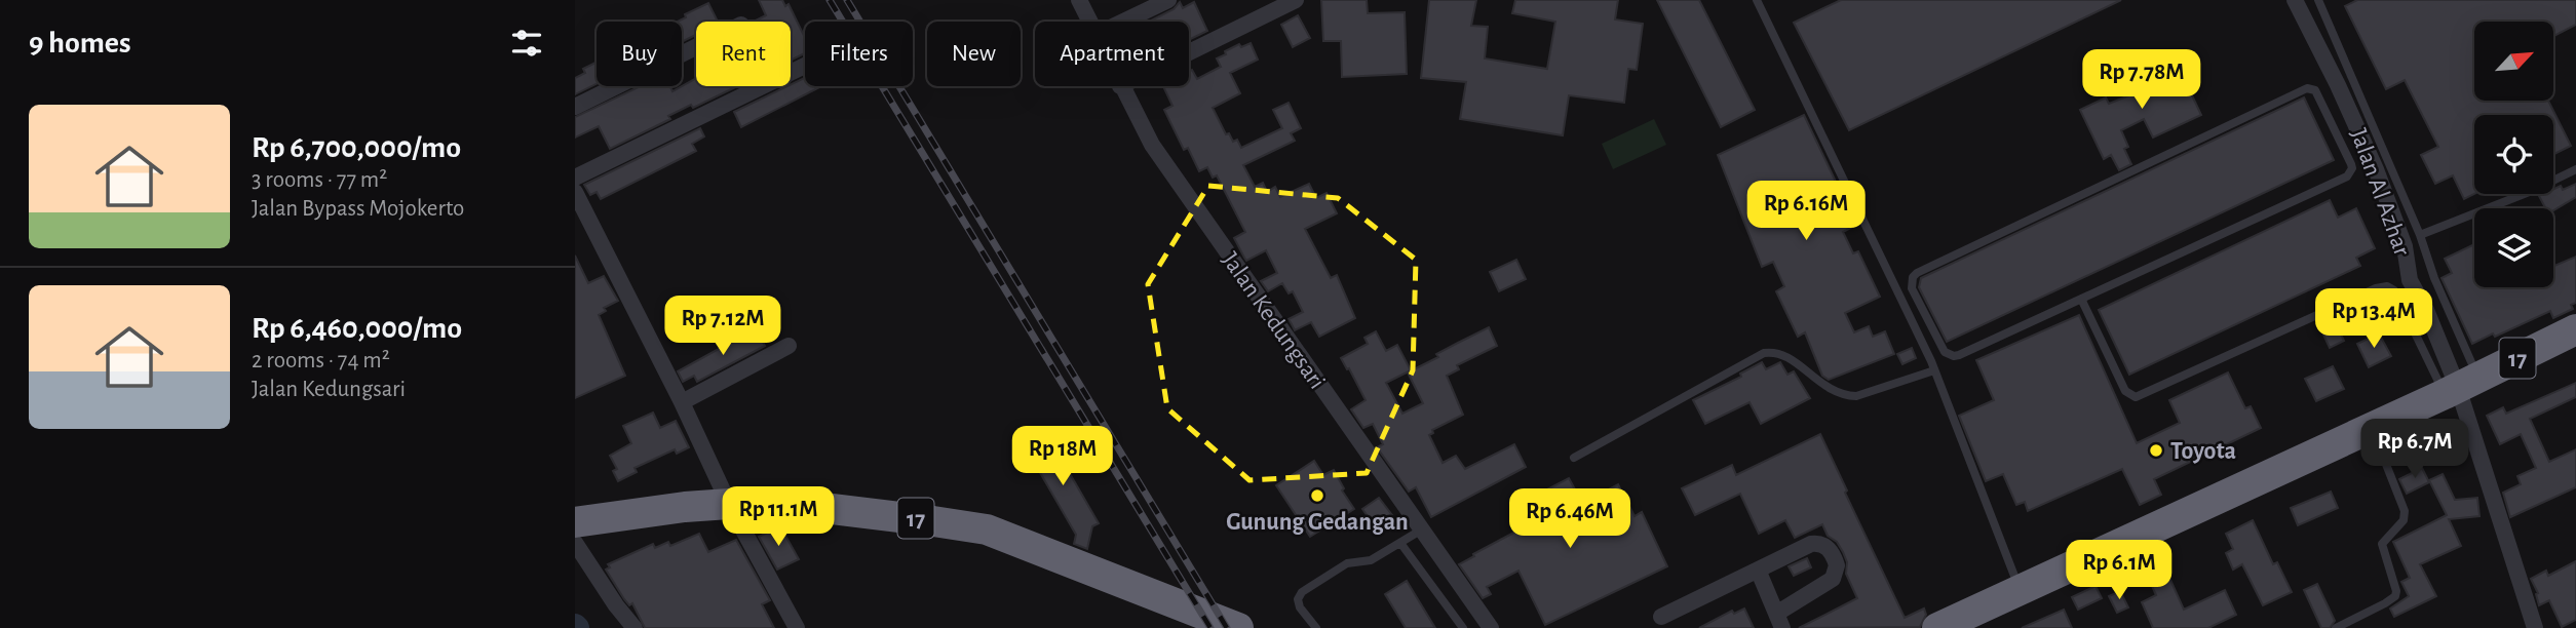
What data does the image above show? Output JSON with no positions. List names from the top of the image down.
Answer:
{
  "streets": {
    "highway": ["17"],
    "street": ["Jalan Al Azhar", "Jalan Kedungsari"]
  },
  "crossings": [
    ["Jalan Al Azhar", "17"]
  ],
  "places": ["Toyota", "Gunung Gedangan"],
  "north": "top right",
  "page": {
    "heading": "9 homes",
    "chip": [
      "Buy",
      "Rent",
      "Filters",
      "New",
      "Apartment"
    ],
    "price": [
      "Rp 7.78M",
      "Rp 6.16M",
      "Rp 13.4M",
      "Rp 7.12M",
      "Rp 6.7M",
      "Rp 18M",
      "Rp 11.1M",
      "Rp 6.46M",
      "Rp 6.1M"
    ],
    "list": [
      {
        "name": "Rp 6,700,000/mo",
        "note": "3 rooms · 77 m² · Jalan Bypass Mojokerto"
      },
      {
        "name": "Rp 6,460,000/mo",
        "note": "2 rooms · 74 m² · Jalan Kedungsari"
      }
    ]
  }
}
